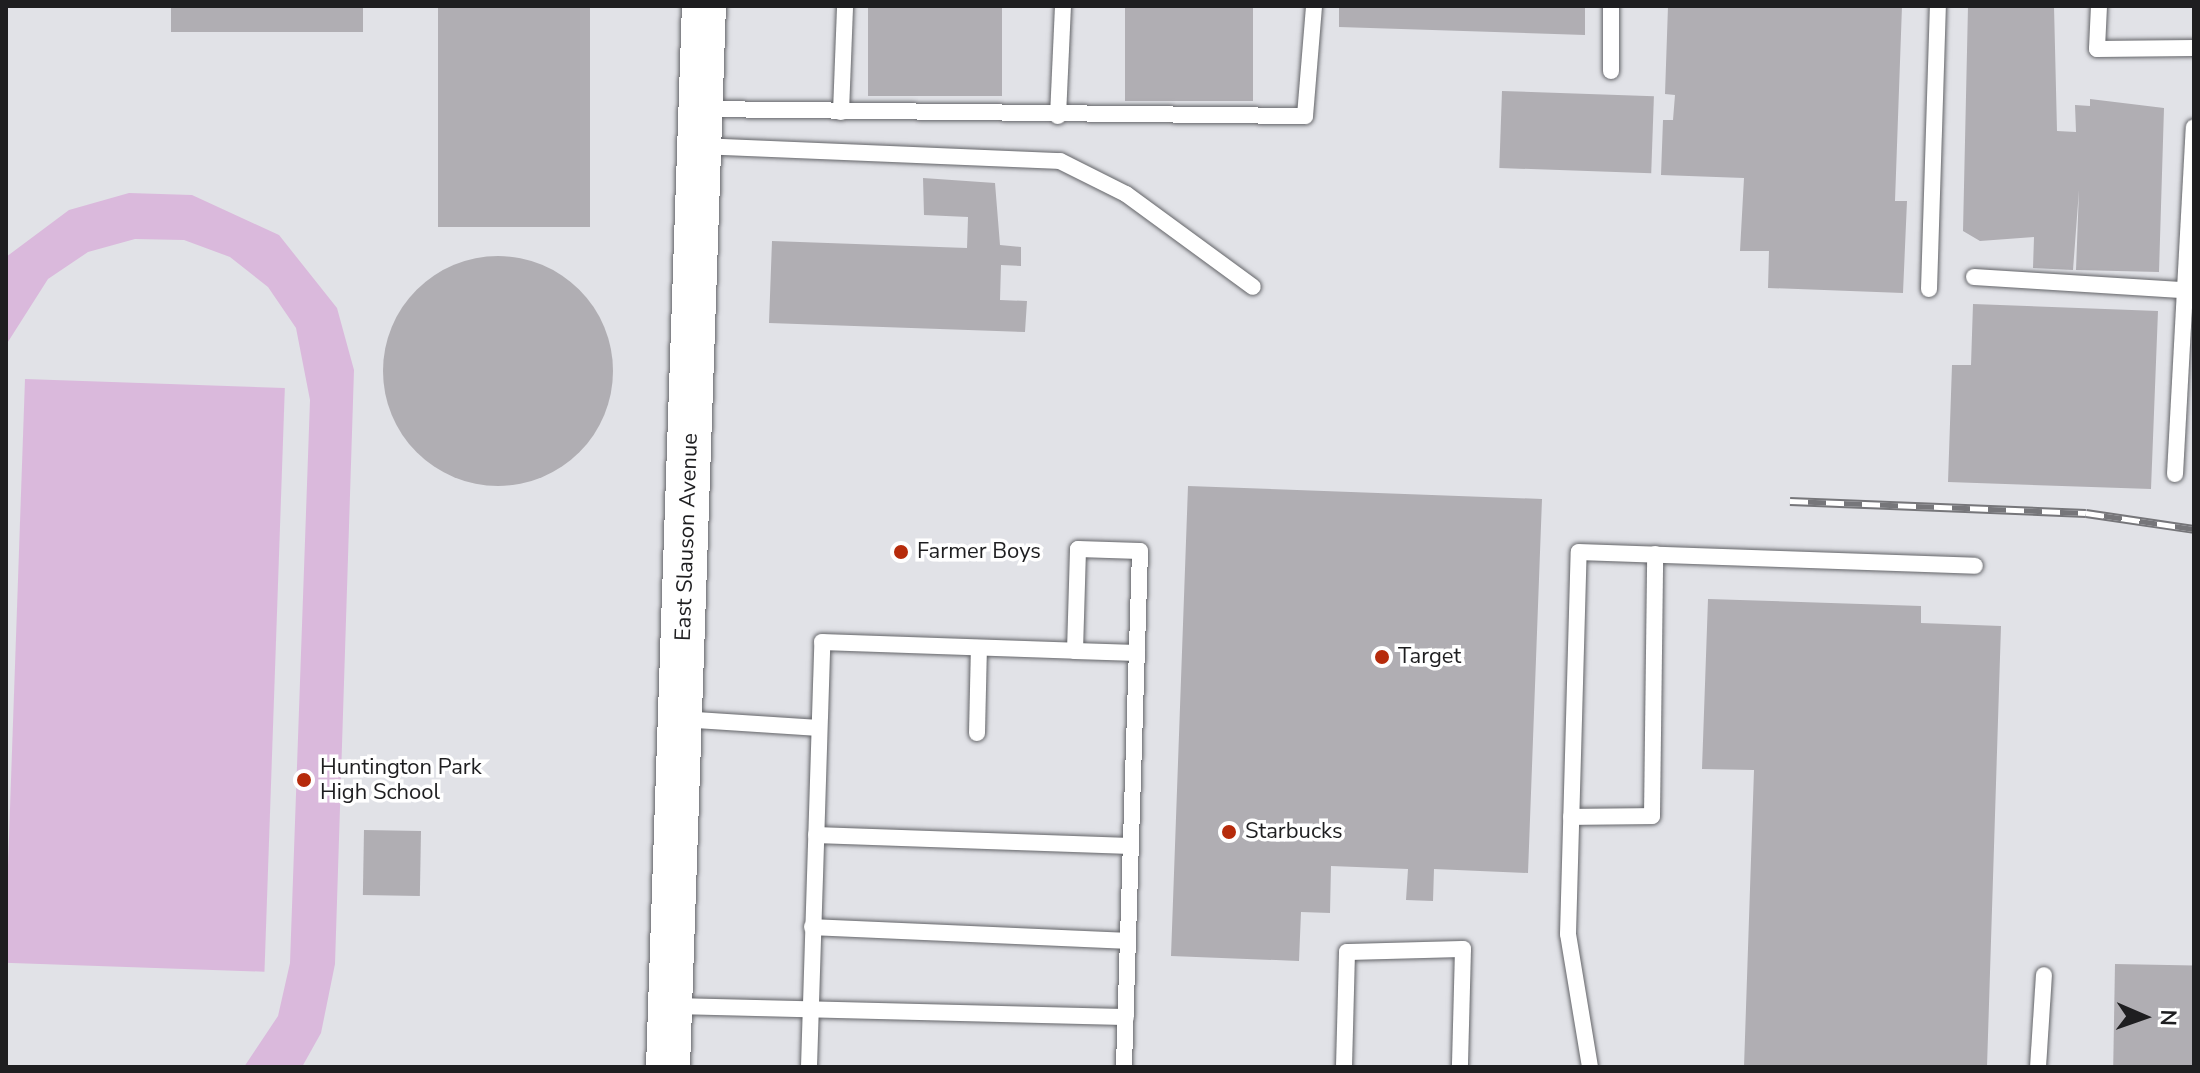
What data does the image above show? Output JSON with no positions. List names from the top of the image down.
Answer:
{
  "streets": {
    "main road": ["East Slauson Avenue"]
  },
  "places": [
    "Farmer Boys",
    "Target",
    "Huntington Park High School",
    "Starbucks"
  ],
  "north": "right"
}
